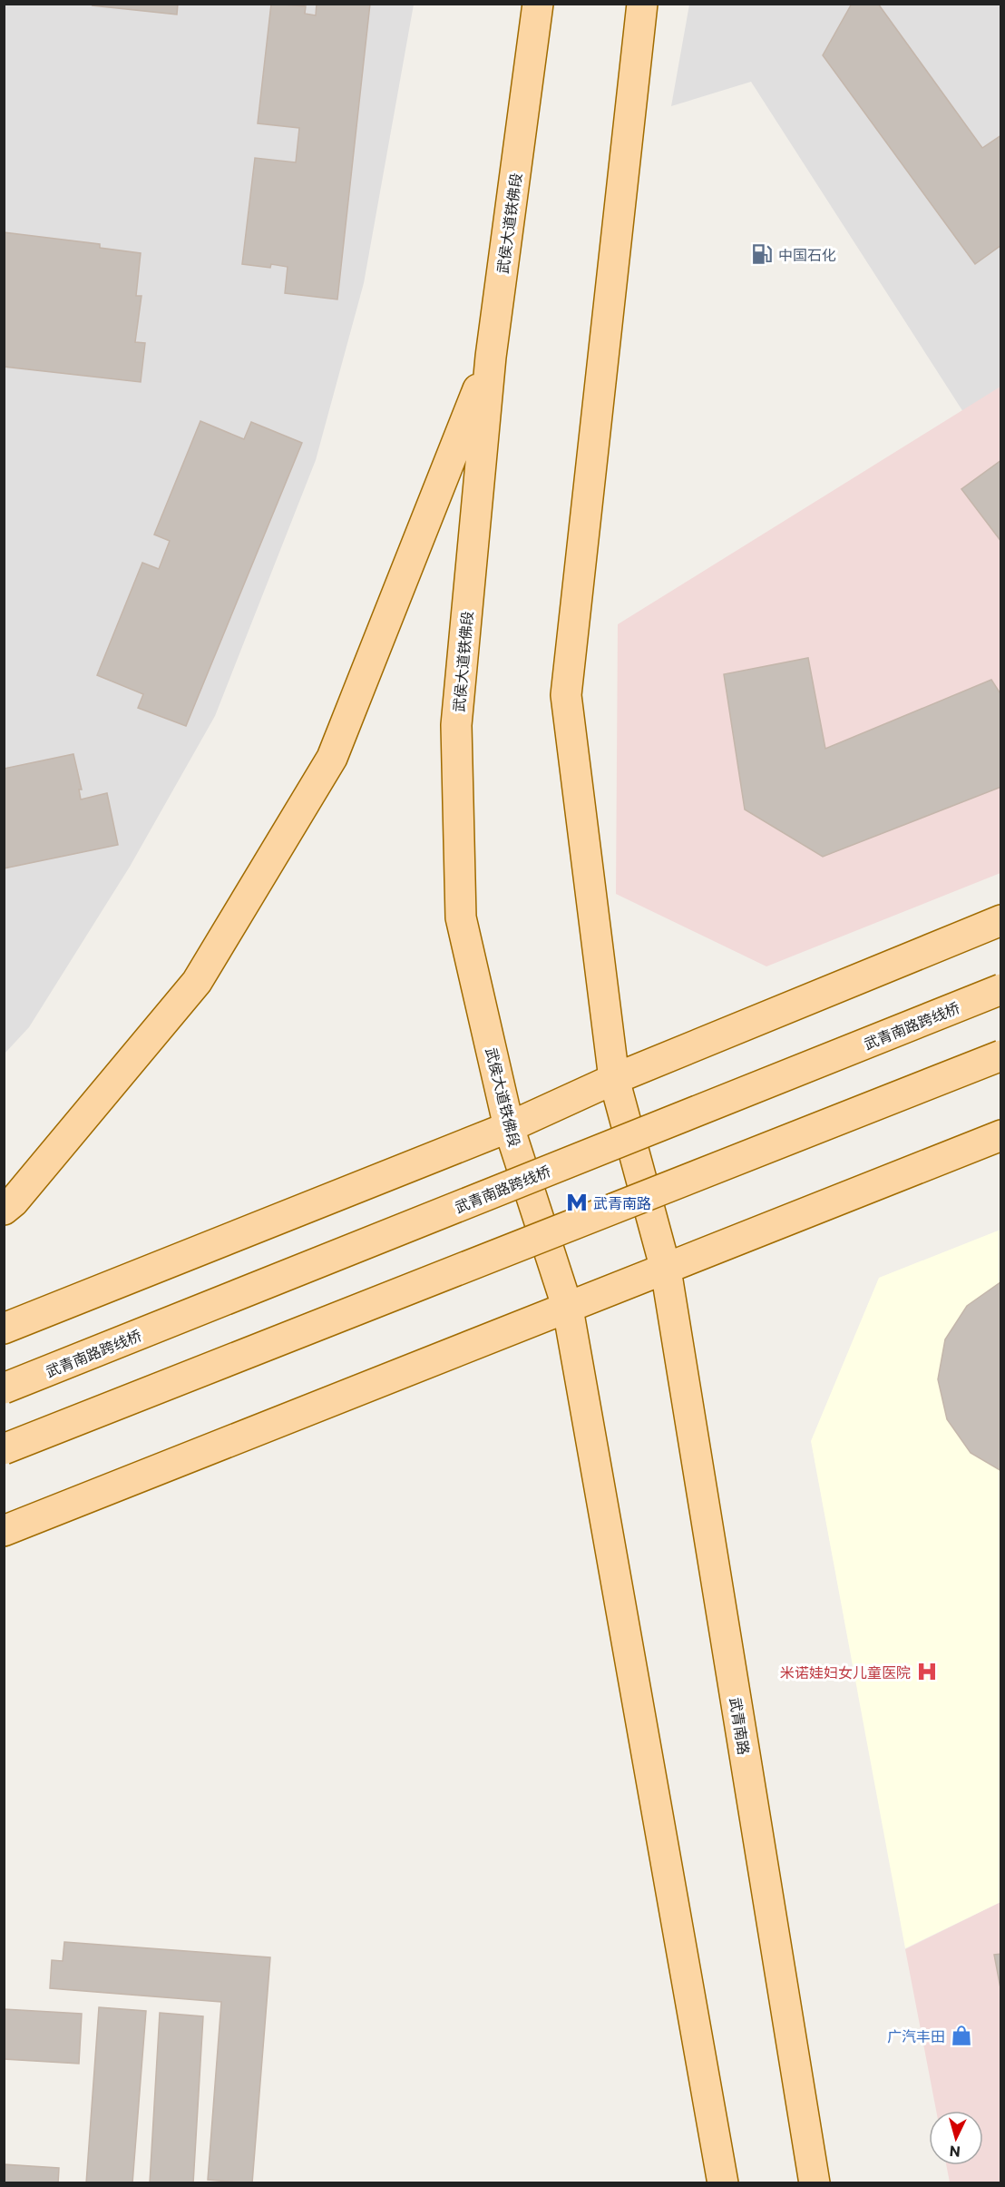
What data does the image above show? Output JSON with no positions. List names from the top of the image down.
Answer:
{
  "streets": {
    "main road": ["武侯大道铁佛段", "武青南路跨线桥", "武青南路"]
  },
  "places": {
    "fuel station": ["中国石化"],
    "metro station": ["武青南路"],
    "hospital": ["米诺娃妇女儿童医院"],
    "shop": ["广汽丰田"]
  },
  "north": "bottom"
}
